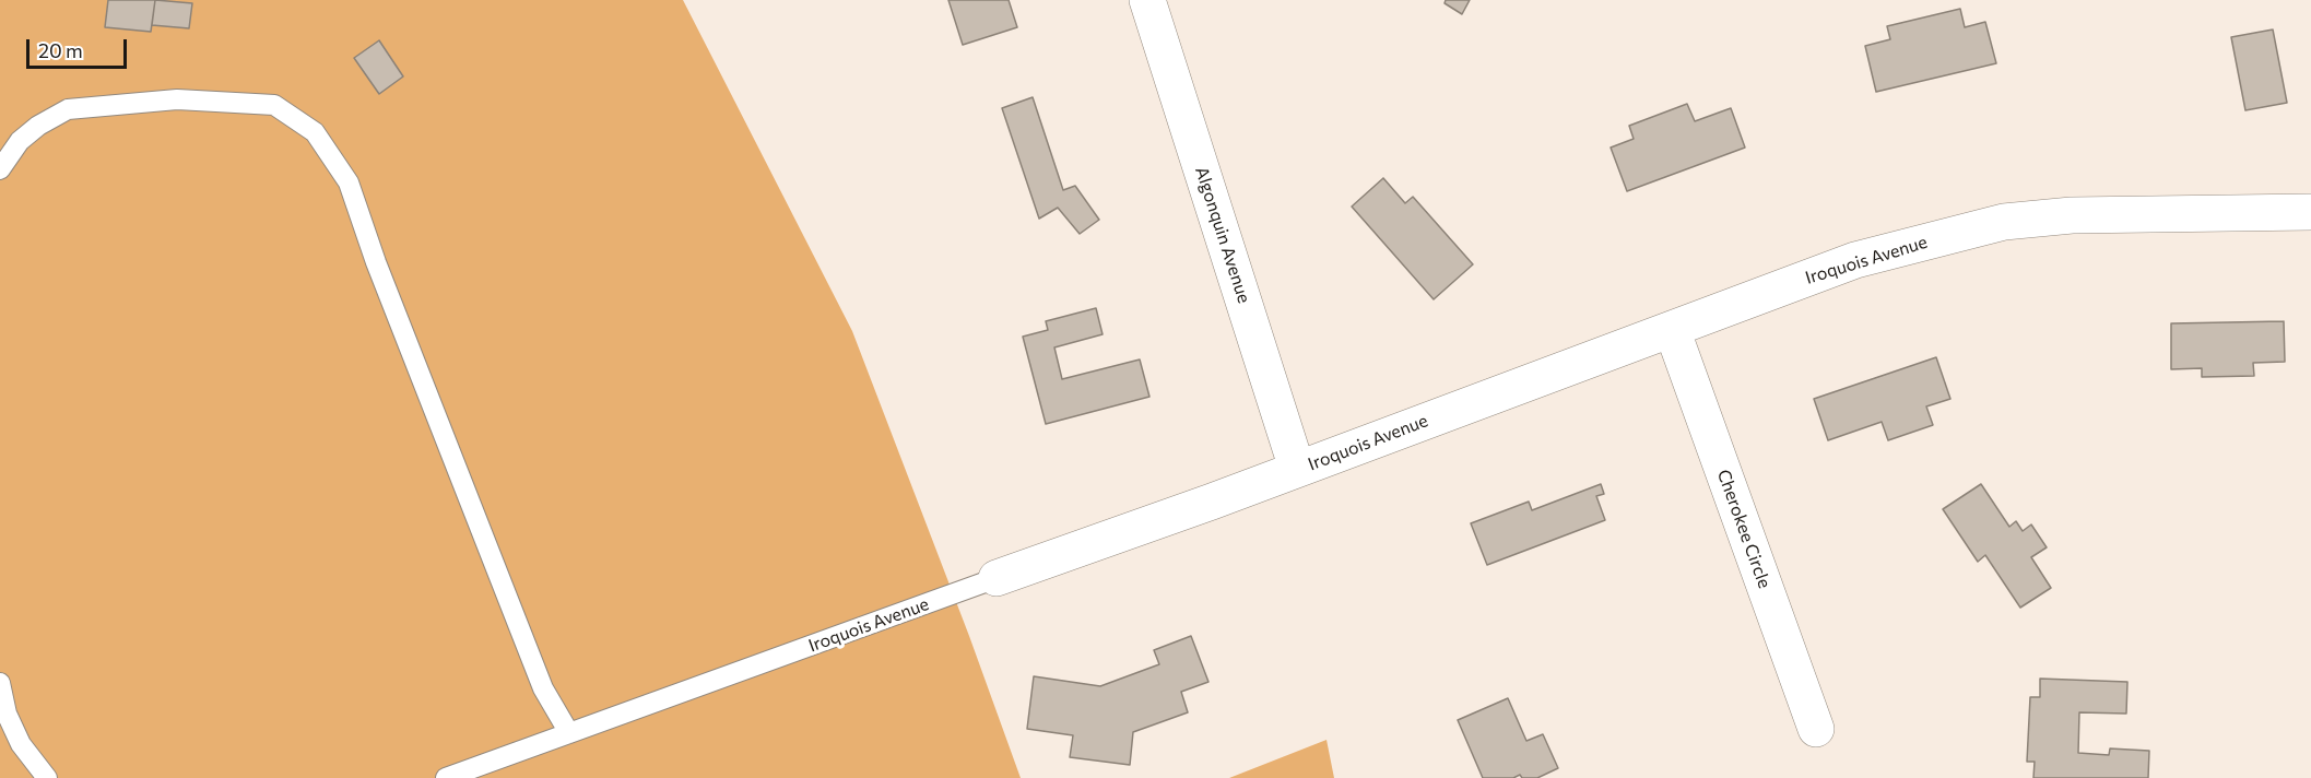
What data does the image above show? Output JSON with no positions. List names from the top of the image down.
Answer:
{
  "streets": {
    "street": ["Algonquin Avenue", "Iroquois Avenue", "Cherokee Circle"]
  },
  "crossings": [
    ["Algonquin Avenue", "Iroquois Avenue"],
    ["Iroquois Avenue", "Cherokee Circle"]
  ],
  "scale_bar": "20 m"
}
